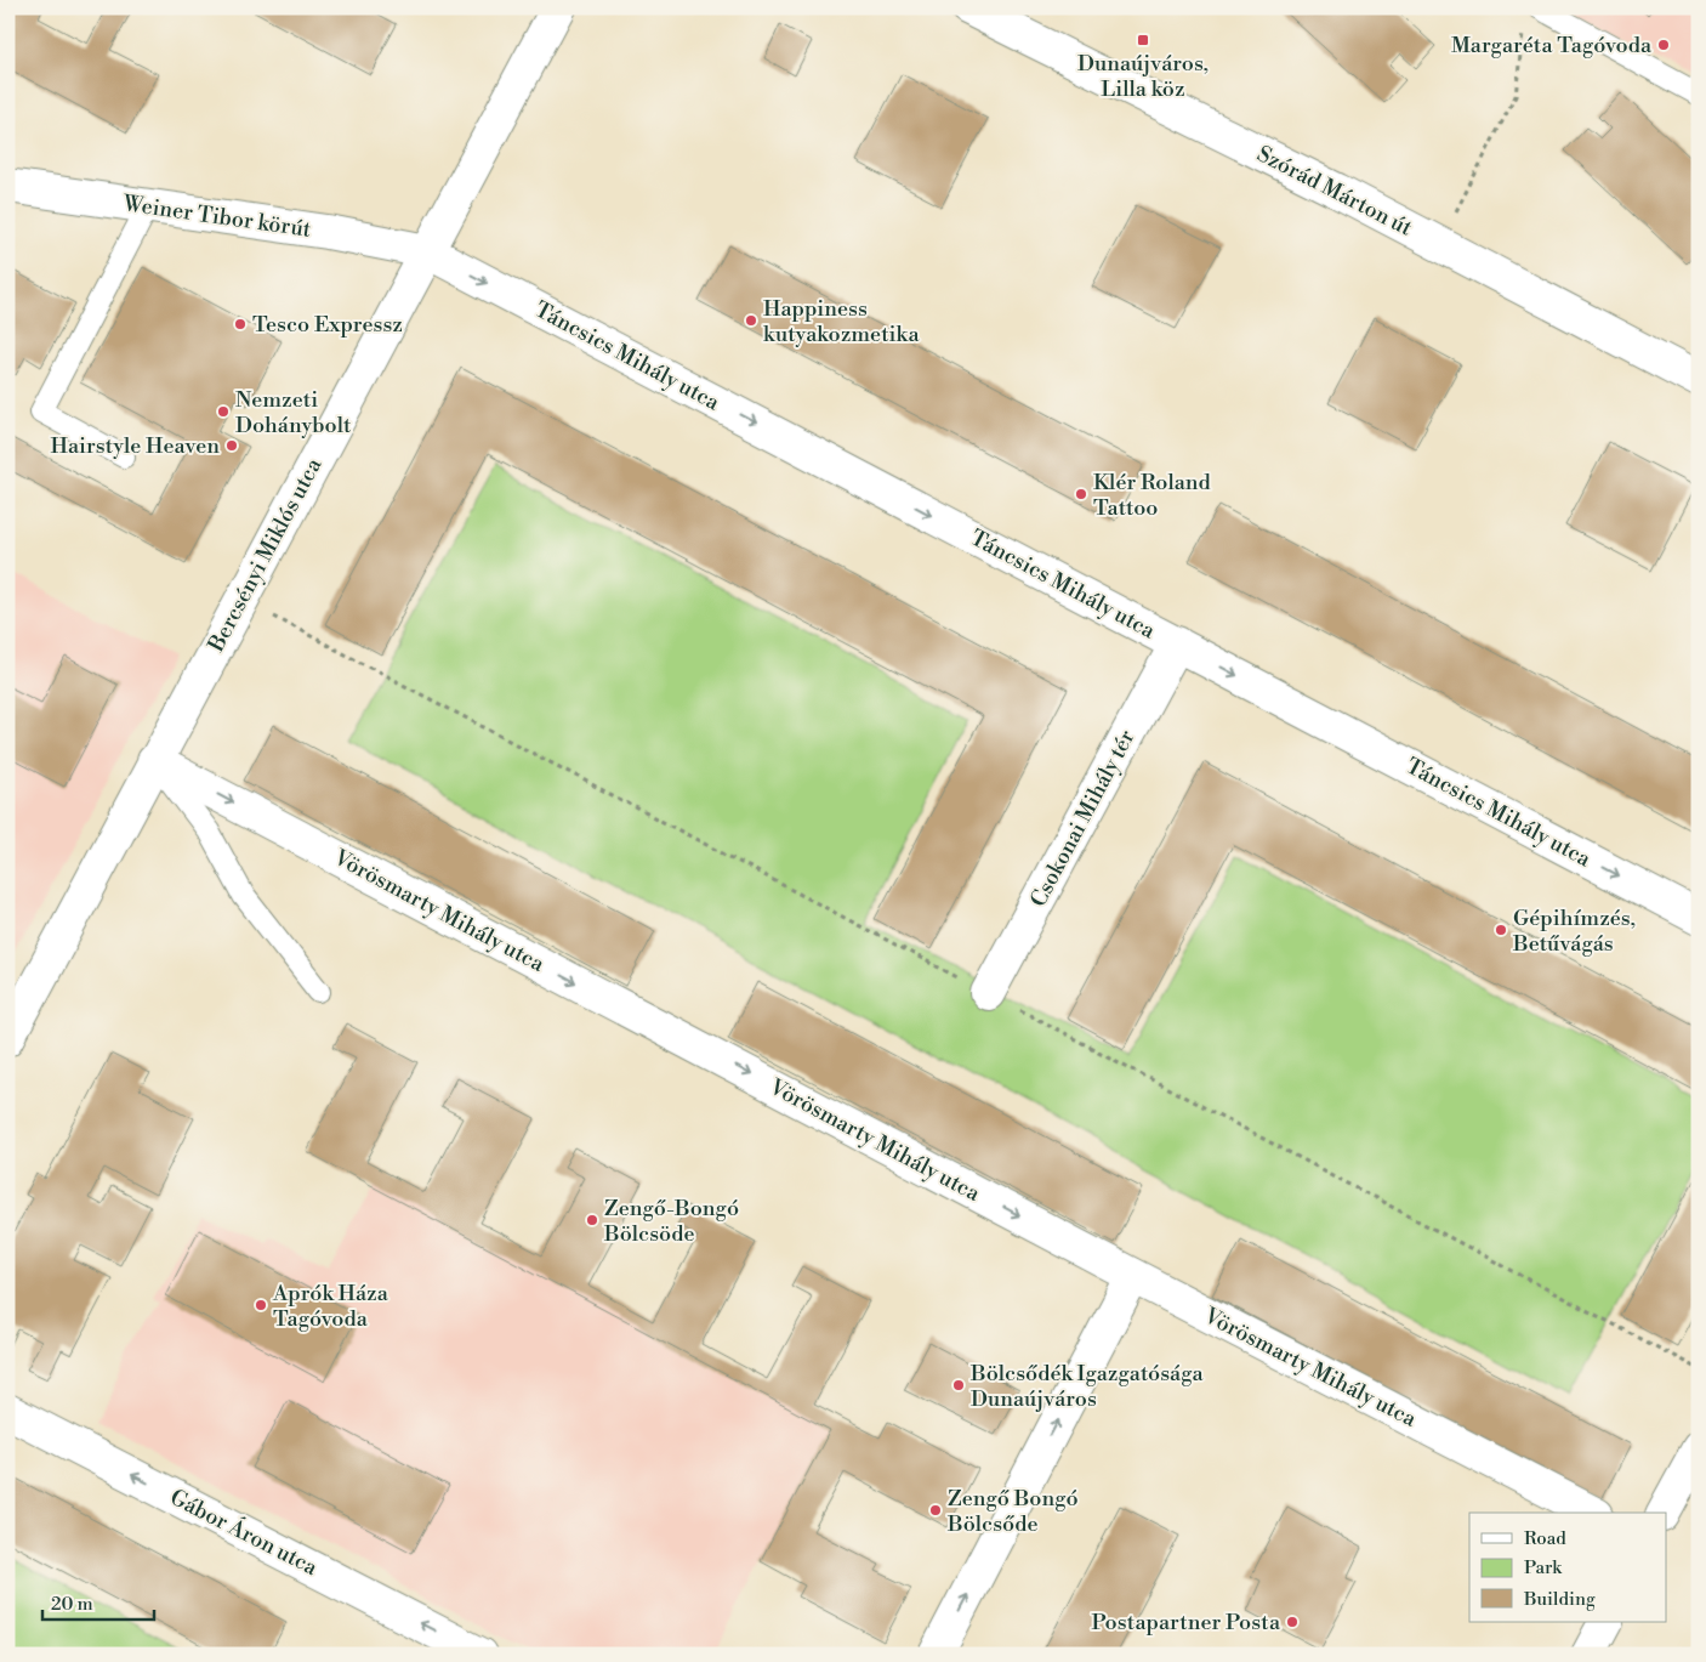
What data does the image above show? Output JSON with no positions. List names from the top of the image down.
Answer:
{
  "streets": {
    "street": [
      "Szórád Márton út",
      "Weiner Tibor körút",
      "Táncsics Mihály utca",
      "Bercsényi Miklós utca",
      "Csokonai Mihály tér",
      "Vörösmarty Mihály utca",
      "Gábor Áron utca"
    ]
  },
  "crossings": [
    ["Weiner Tibor körút", "Táncsics Mihály utca"],
    ["Weiner Tibor körút", "Bercsényi Miklós utca"],
    ["Táncsics Mihály utca", "Bercsényi Miklós utca"],
    ["Táncsics Mihály utca", "Csokonai Mihály tér"],
    ["Bercsényi Miklós utca", "Vörösmarty Mihály utca"]
  ],
  "one_way": ["Táncsics Mihály utca", "Vörösmarty Mihály utca", "Gábor Áron utca"],
  "places": {
    "transit": ["Dunaújváros, Lilla köz"],
    "other": [
      "Margaréta Tagóvoda",
      "Happiness kutyakozmetika",
      "Tesco Expressz",
      "Nemzeti Dohánybolt",
      "Hairstyle Heaven",
      "Klér Roland Tattoo",
      "Gépihímzés, Betűvágás",
      "Zengő-Bongó Bölcsöde",
      "Aprók Háza Tagóvoda",
      "Bölcsődék Igazgatósága Dunaújváros",
      "Zengő Bongó Bölcsőde",
      "Postapartner Posta"
    ]
  },
  "legend": ["Road", "Park", "Building"],
  "scale_bar": "20 m"
}
